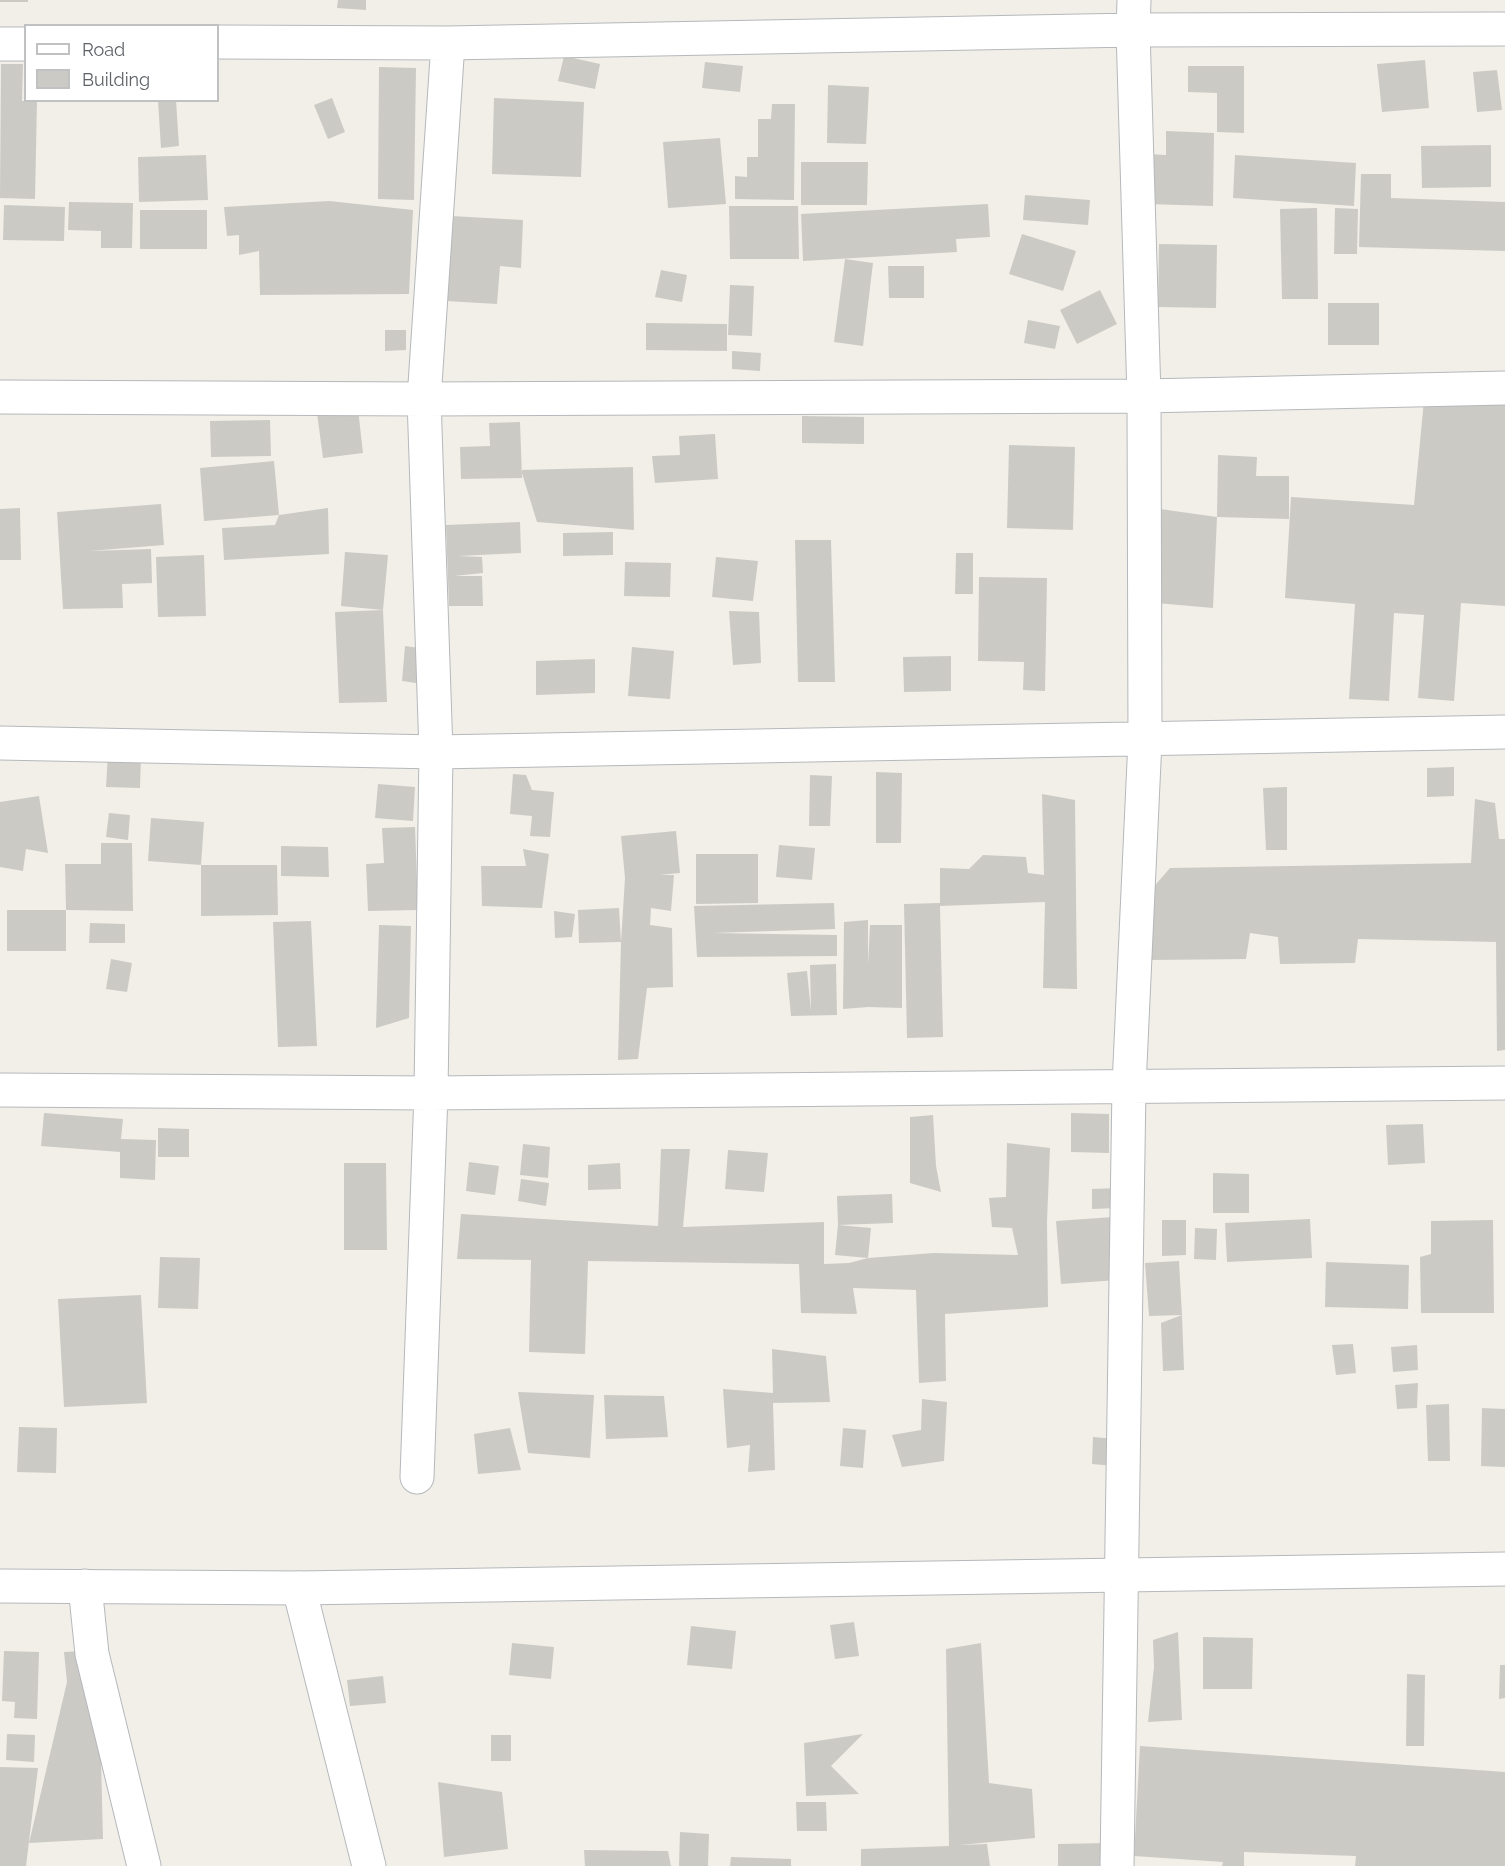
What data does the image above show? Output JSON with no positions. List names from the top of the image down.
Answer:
{
  "legend": ["Road", "Building"]
}
